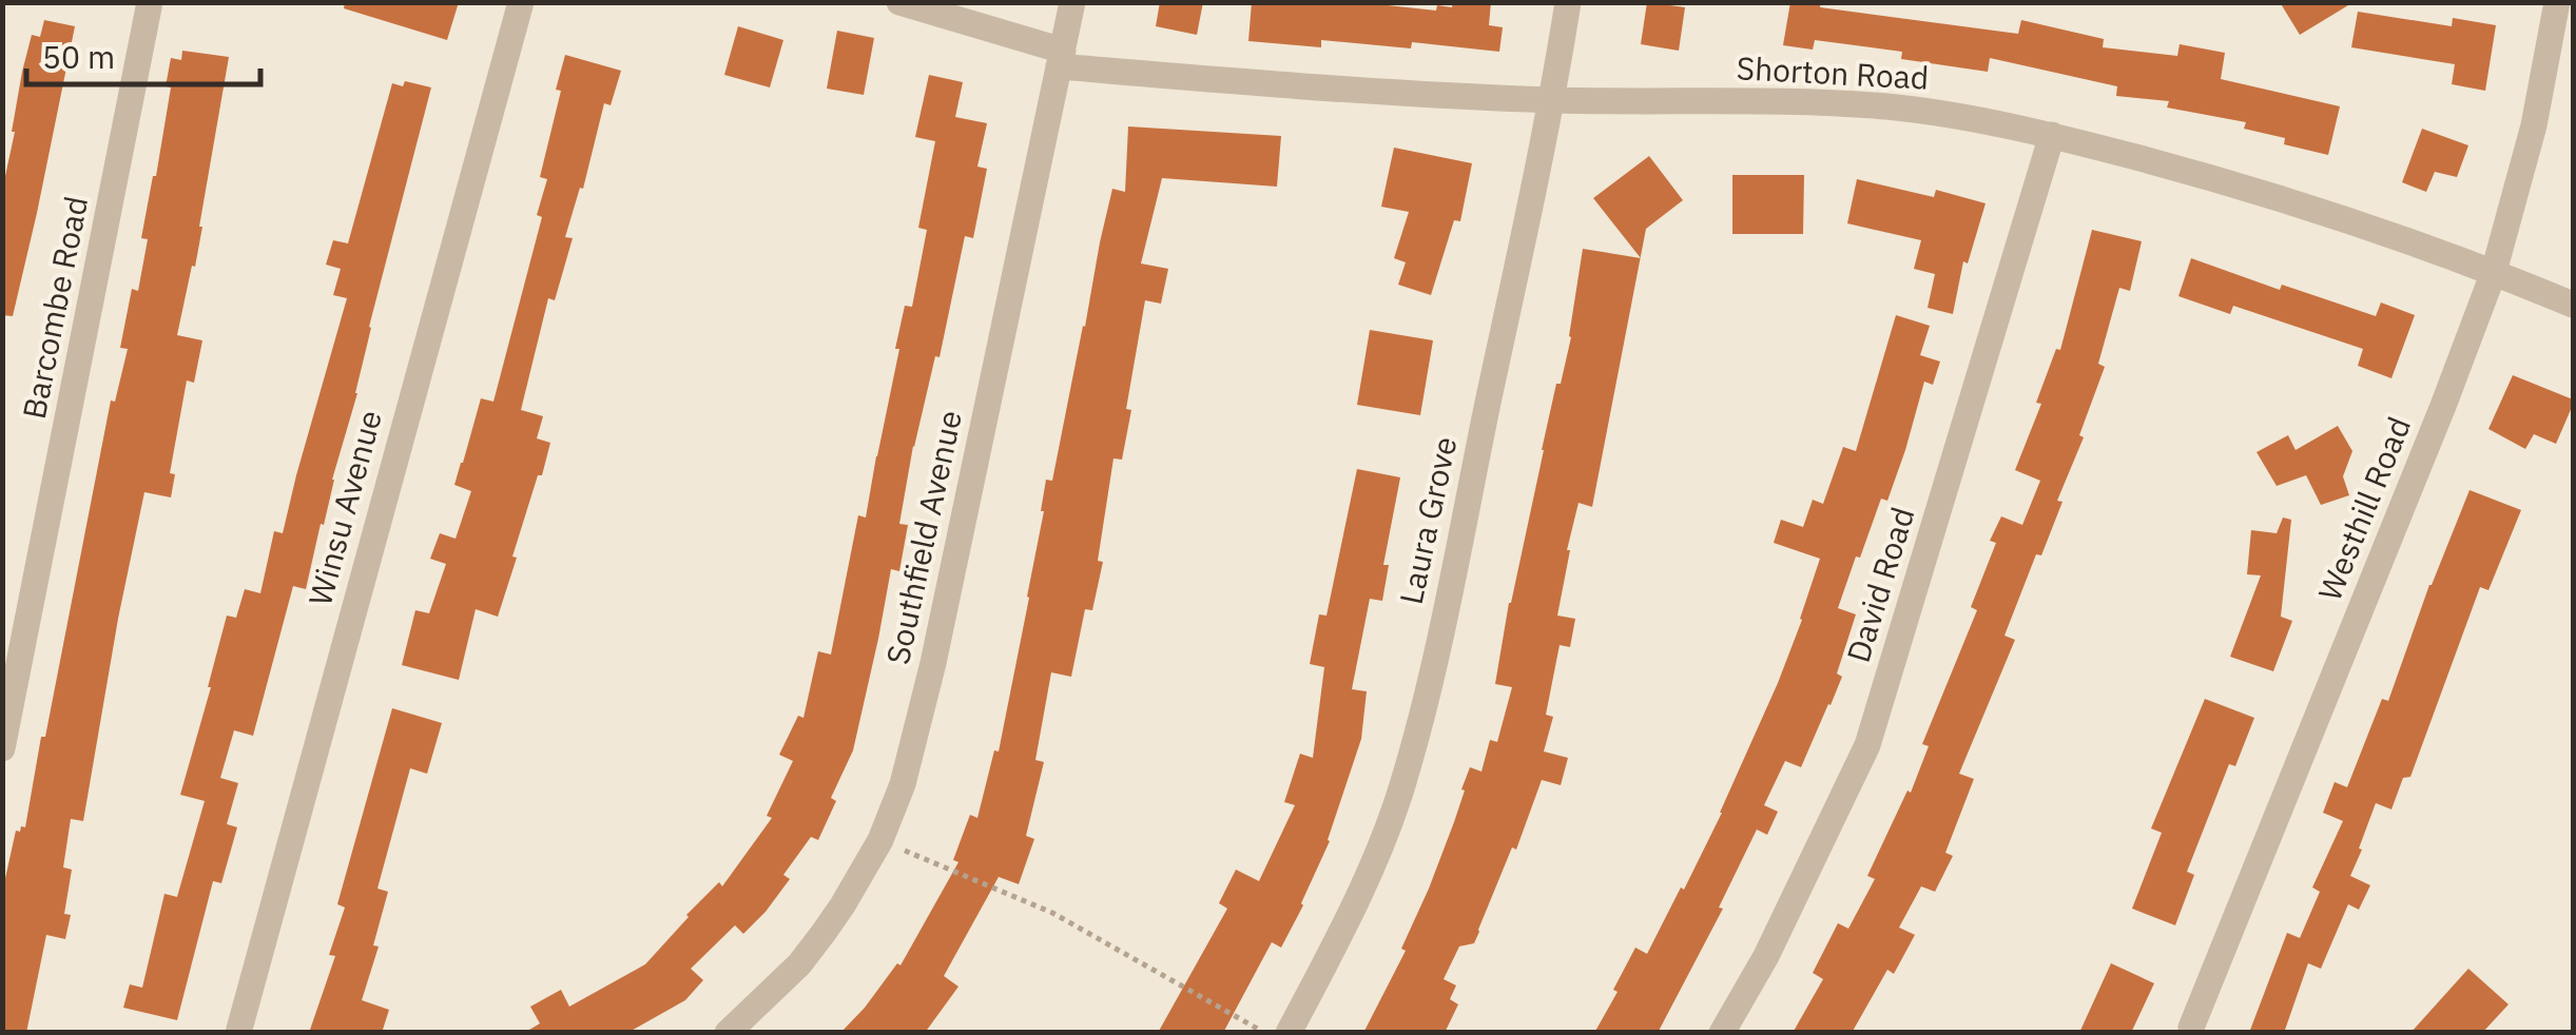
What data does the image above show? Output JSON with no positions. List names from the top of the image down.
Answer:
{
  "streets": {
    "street": [
      "Shorton Road",
      "Barcombe Road",
      "Winsu Avenue",
      "Westhill Road",
      "Laura Grove",
      "Southfield Avenue",
      "David Road"
    ]
  },
  "crossings": [
    ["Shorton Road", "Westhill Road"],
    ["Shorton Road", "Laura Grove"],
    ["Shorton Road", "Southfield Avenue"],
    ["Shorton Road", "David Road"]
  ],
  "scale_bar": "50 m"
}
